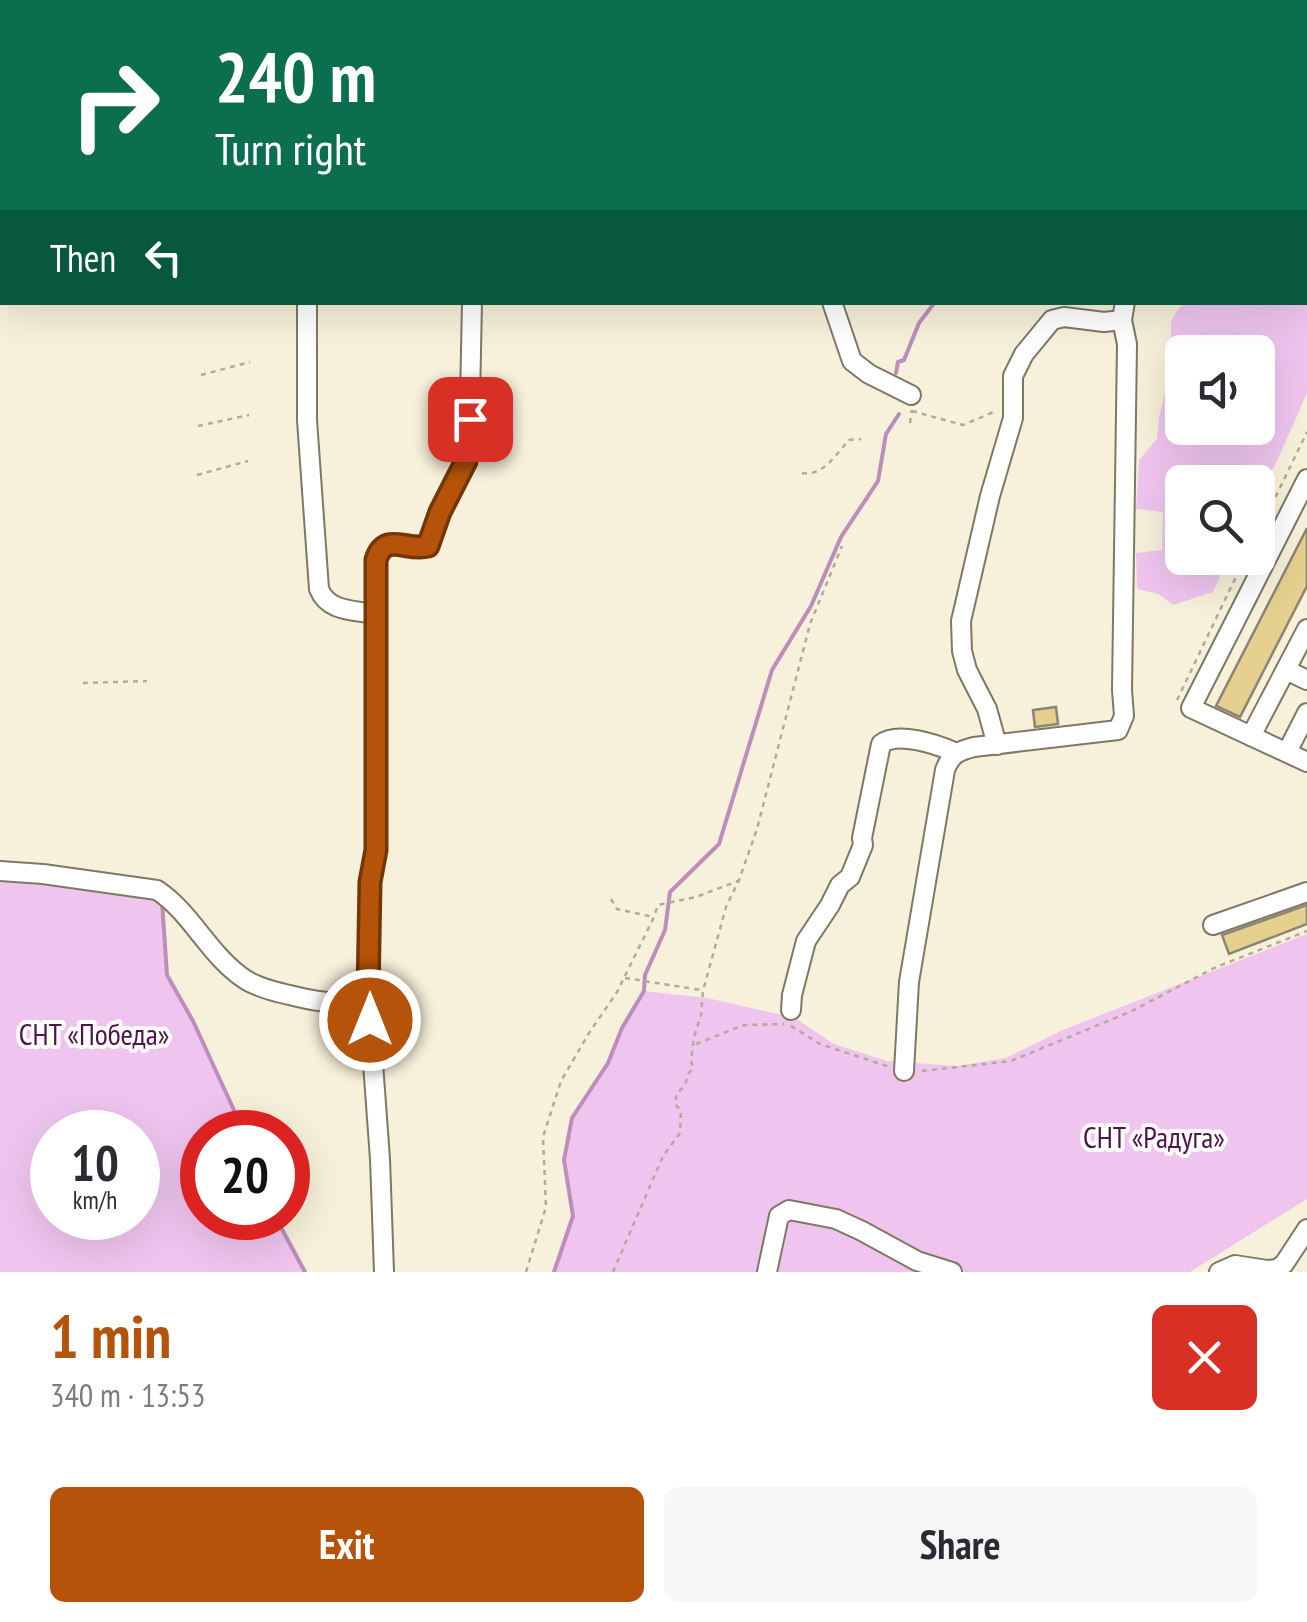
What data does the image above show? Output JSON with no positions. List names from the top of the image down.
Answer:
{
  "parks": ["СНТ «Победа»", "СНТ «Радуга»"],
  "page": {
    "turn": ["240 m", "Turn right"],
    "then": "Then",
    "speed": "10 km/h",
    "limit": "20",
    "heading": ["1 min", "340 m · 13:53"],
    "buttons": ["Exit", "Share"]
  }
}
